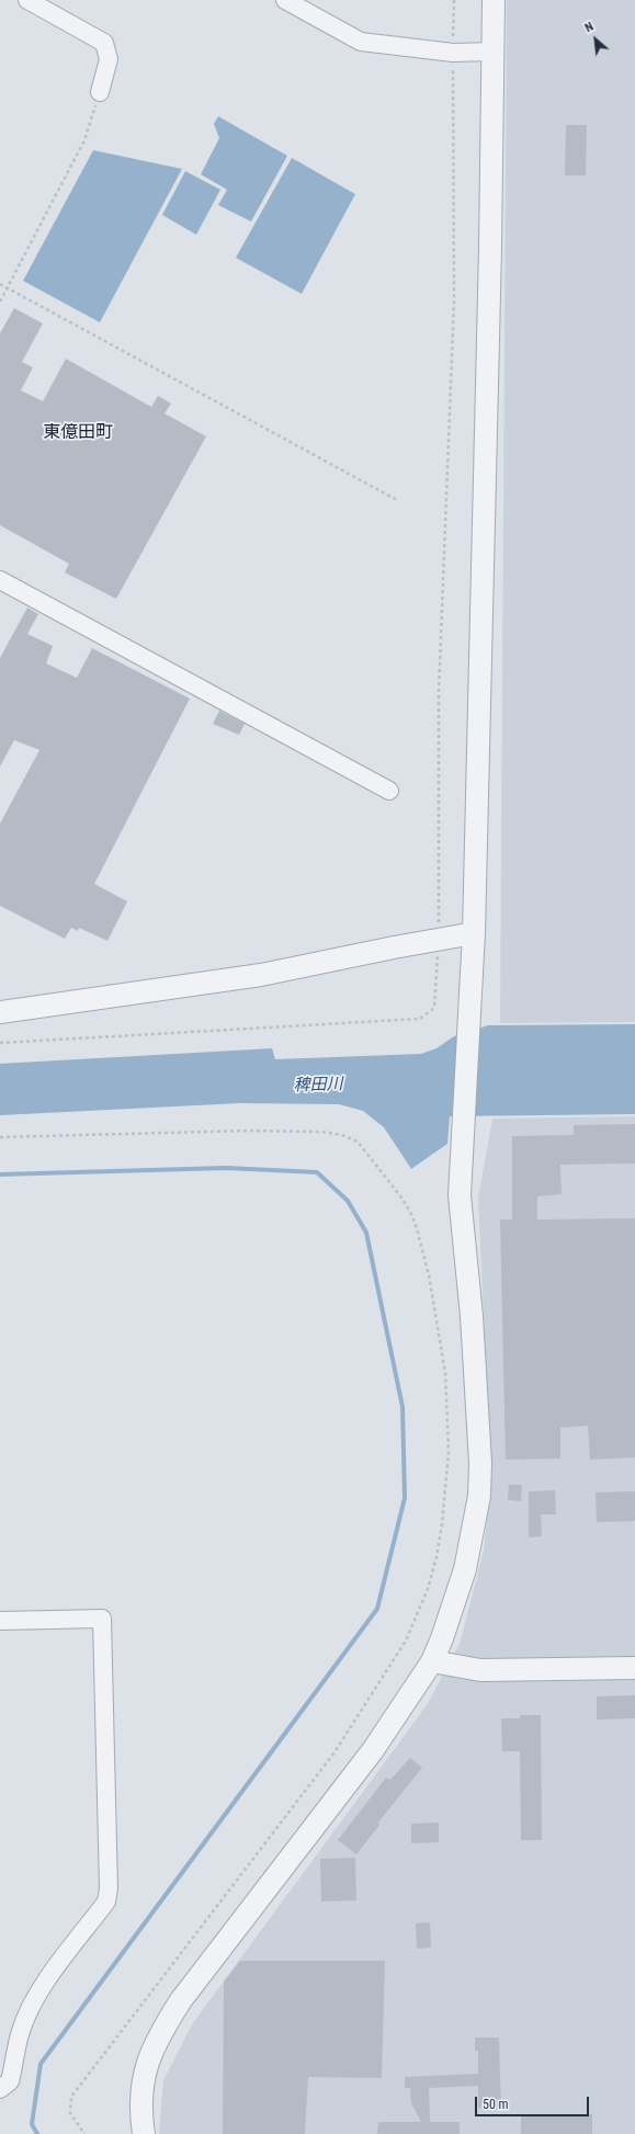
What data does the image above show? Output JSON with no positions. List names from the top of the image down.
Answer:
{
  "districts": ["東億田町"],
  "water": ["稗田川"],
  "scale_bar": "50 m",
  "north": "top left"
}
